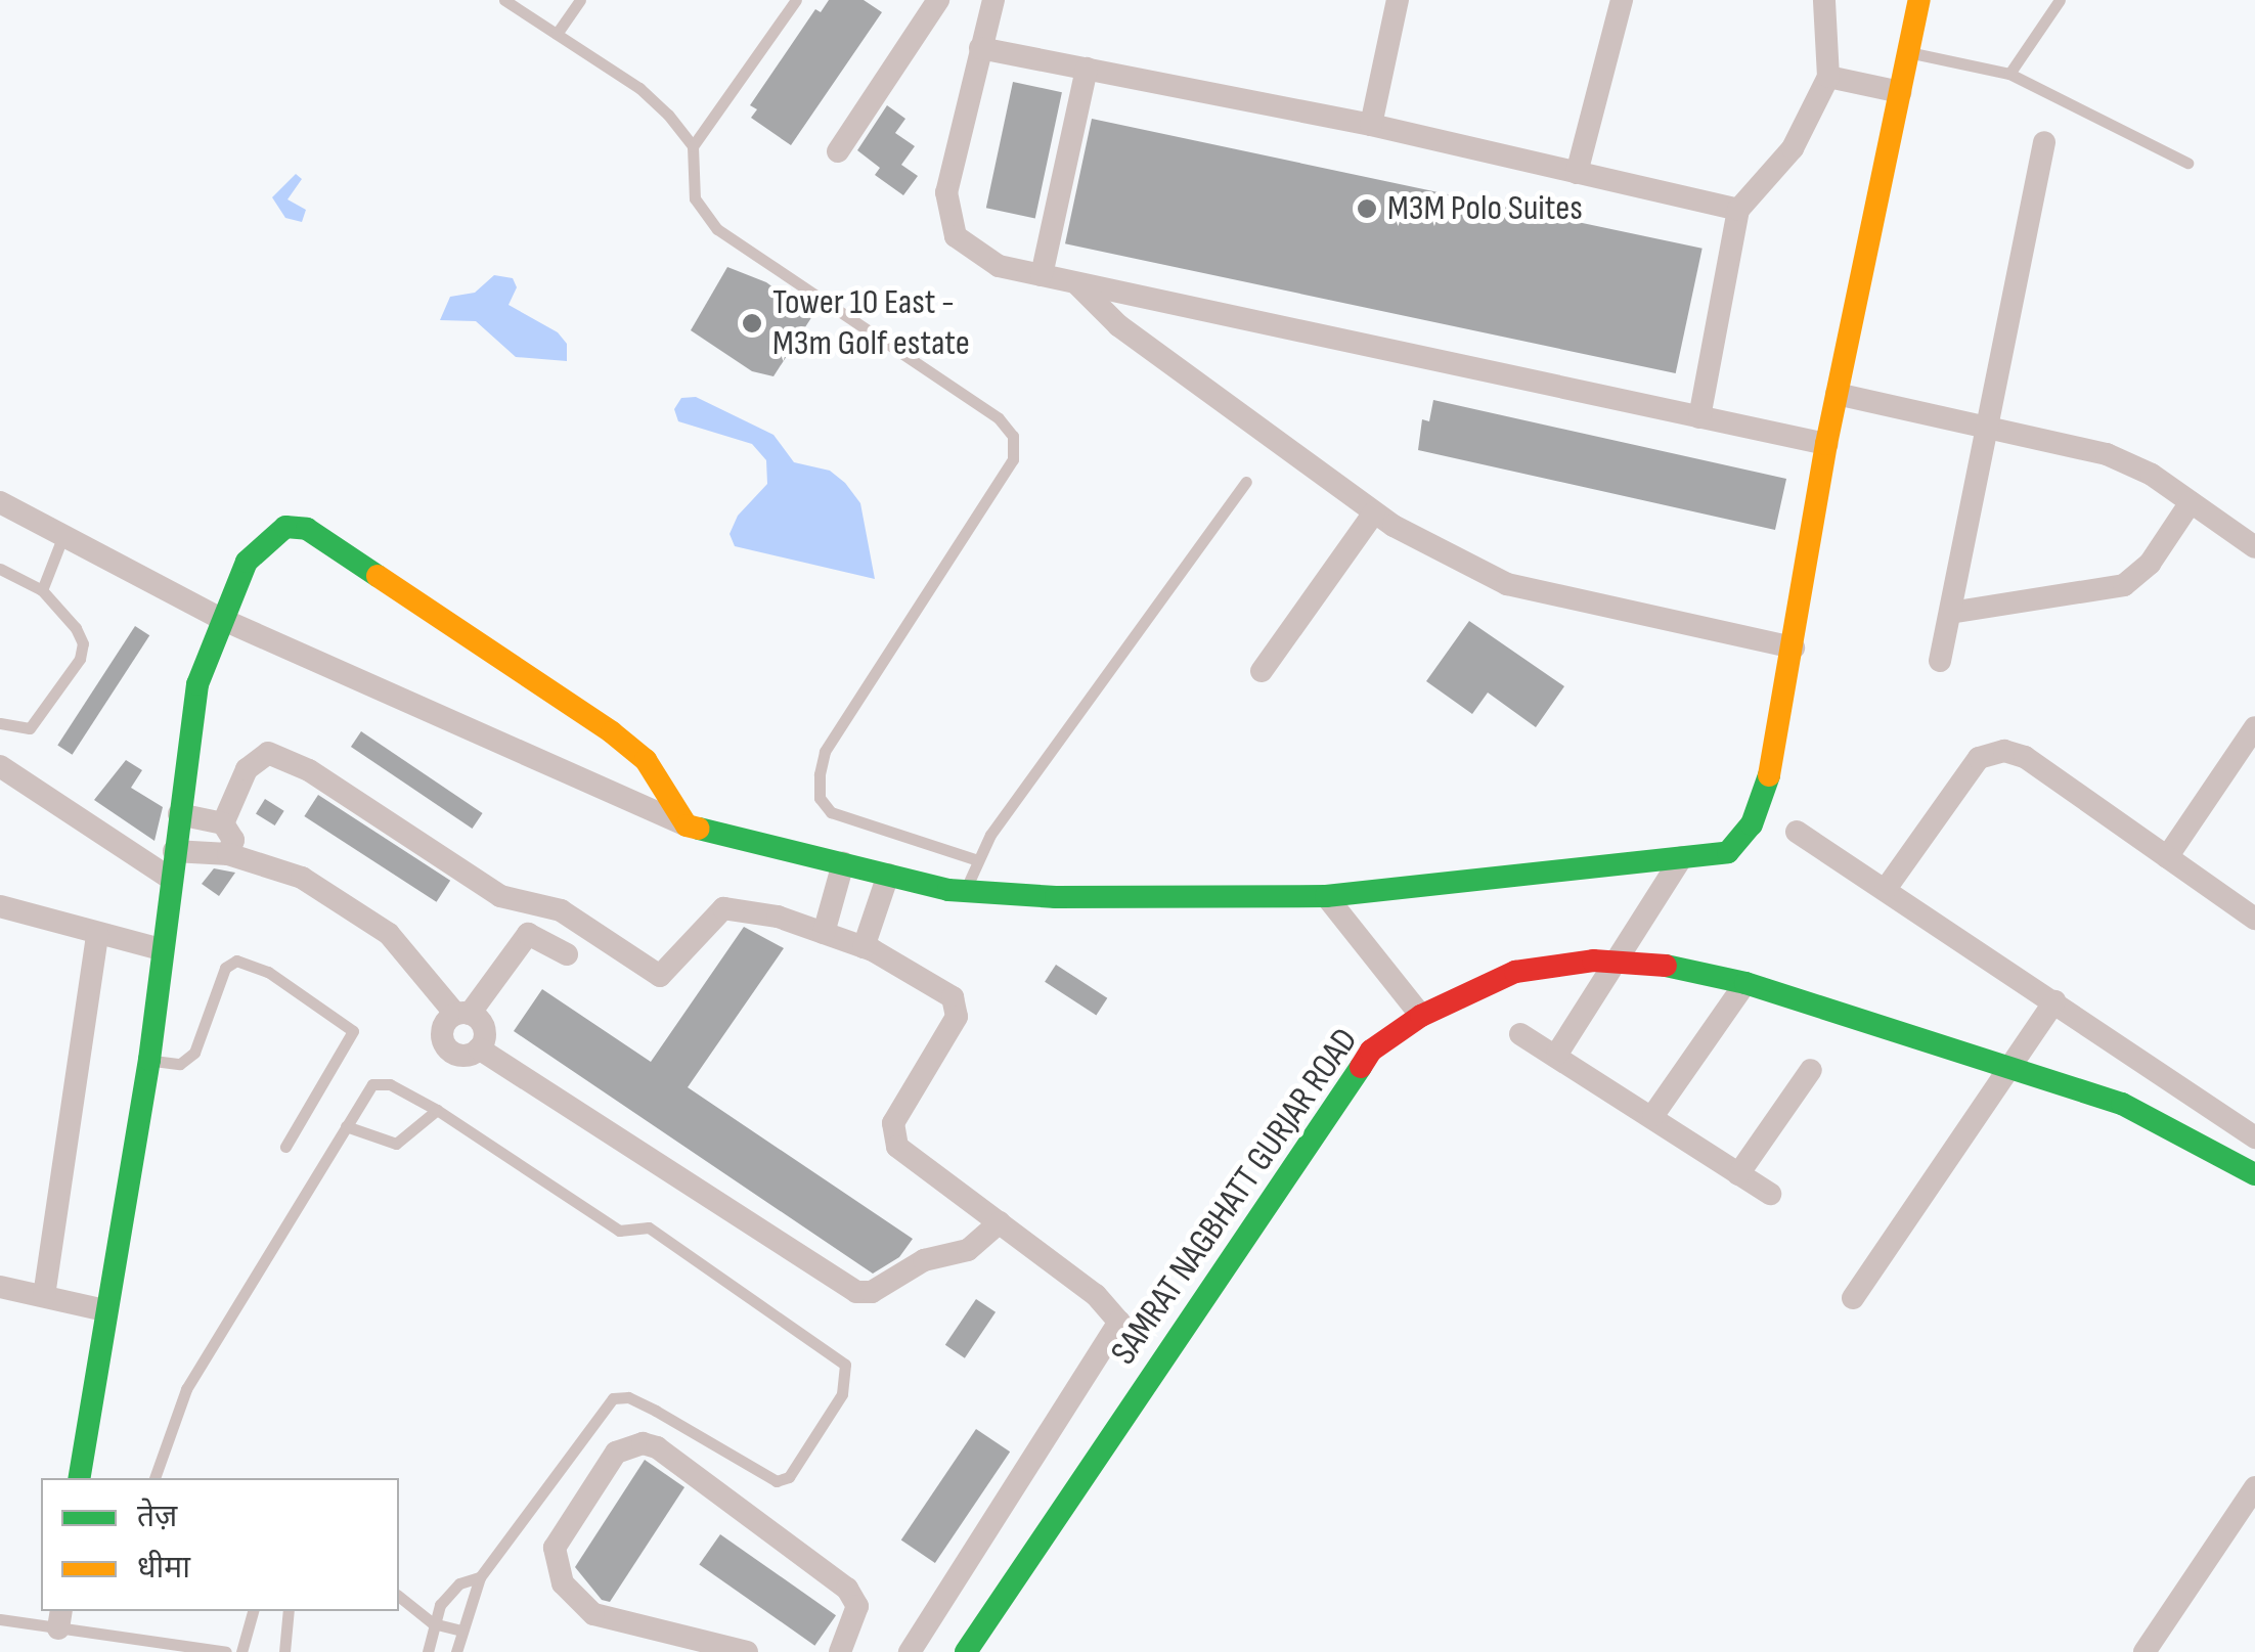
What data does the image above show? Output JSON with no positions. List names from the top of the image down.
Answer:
{
  "streets": {
    "street": ["SAMRAT NAGBHATT GURJAR ROAD"]
  },
  "places": ["M3M Polo Suites", "Tower 10 East - M3m Golf estate"],
  "legend": ["तेज़", "धीमा"]
}
